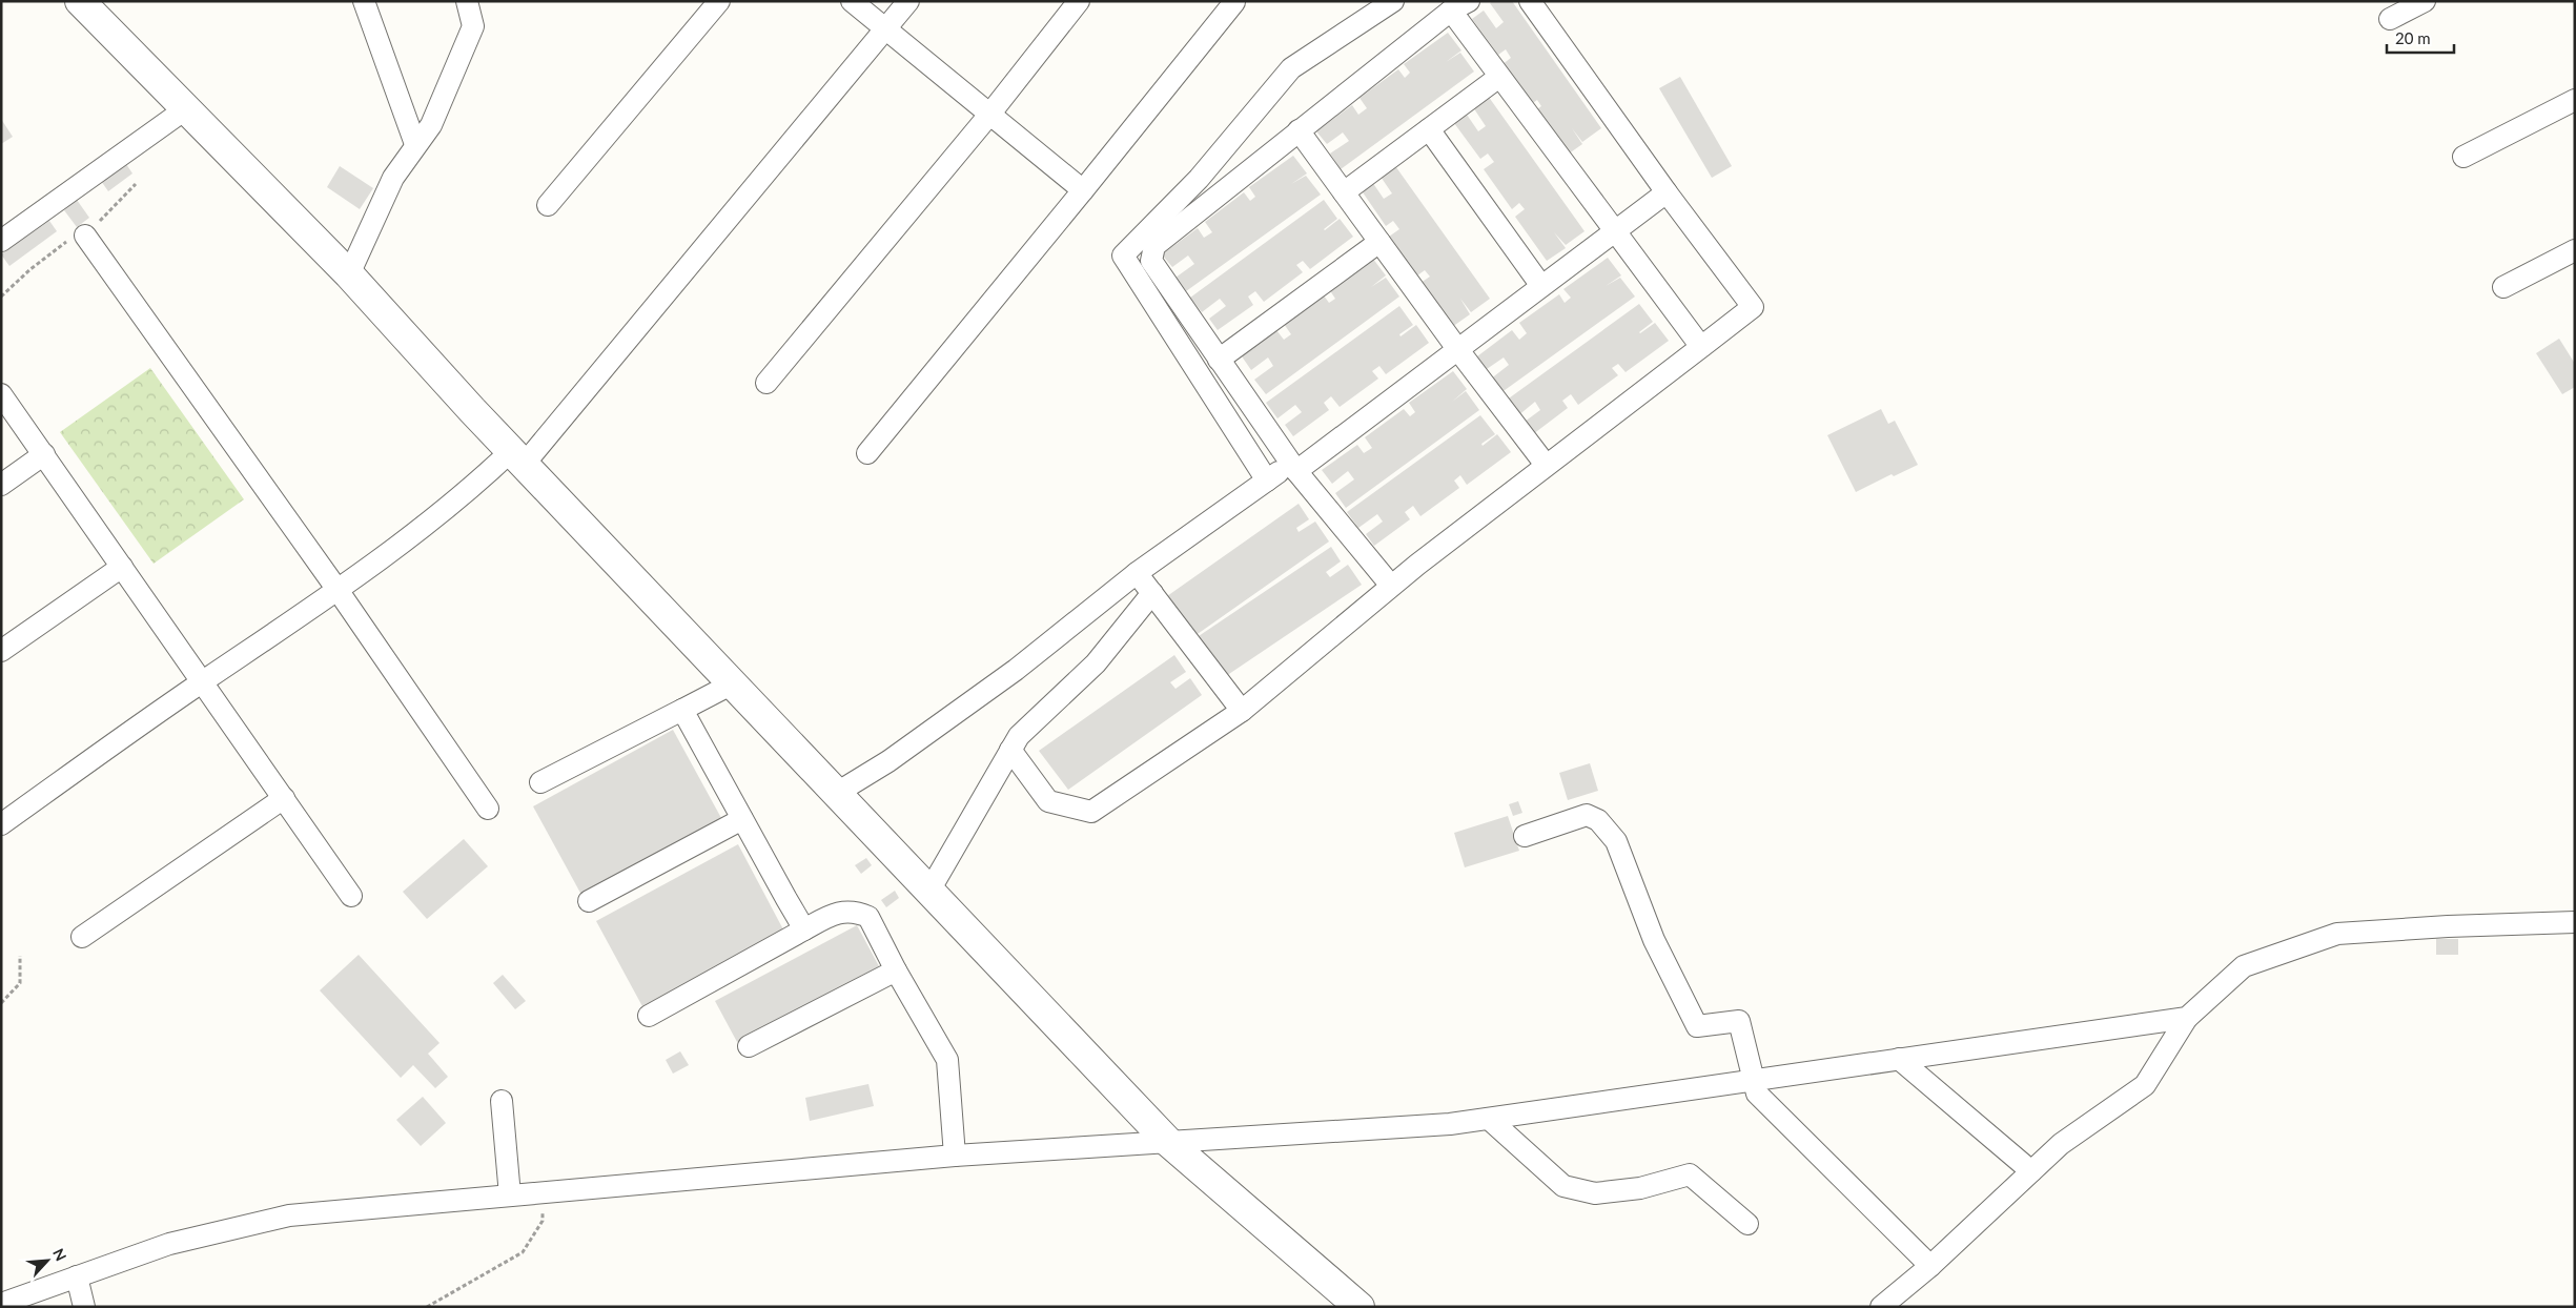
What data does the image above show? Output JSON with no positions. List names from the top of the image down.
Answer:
{
  "scale_bar": "20 m",
  "north": "top right"
}
